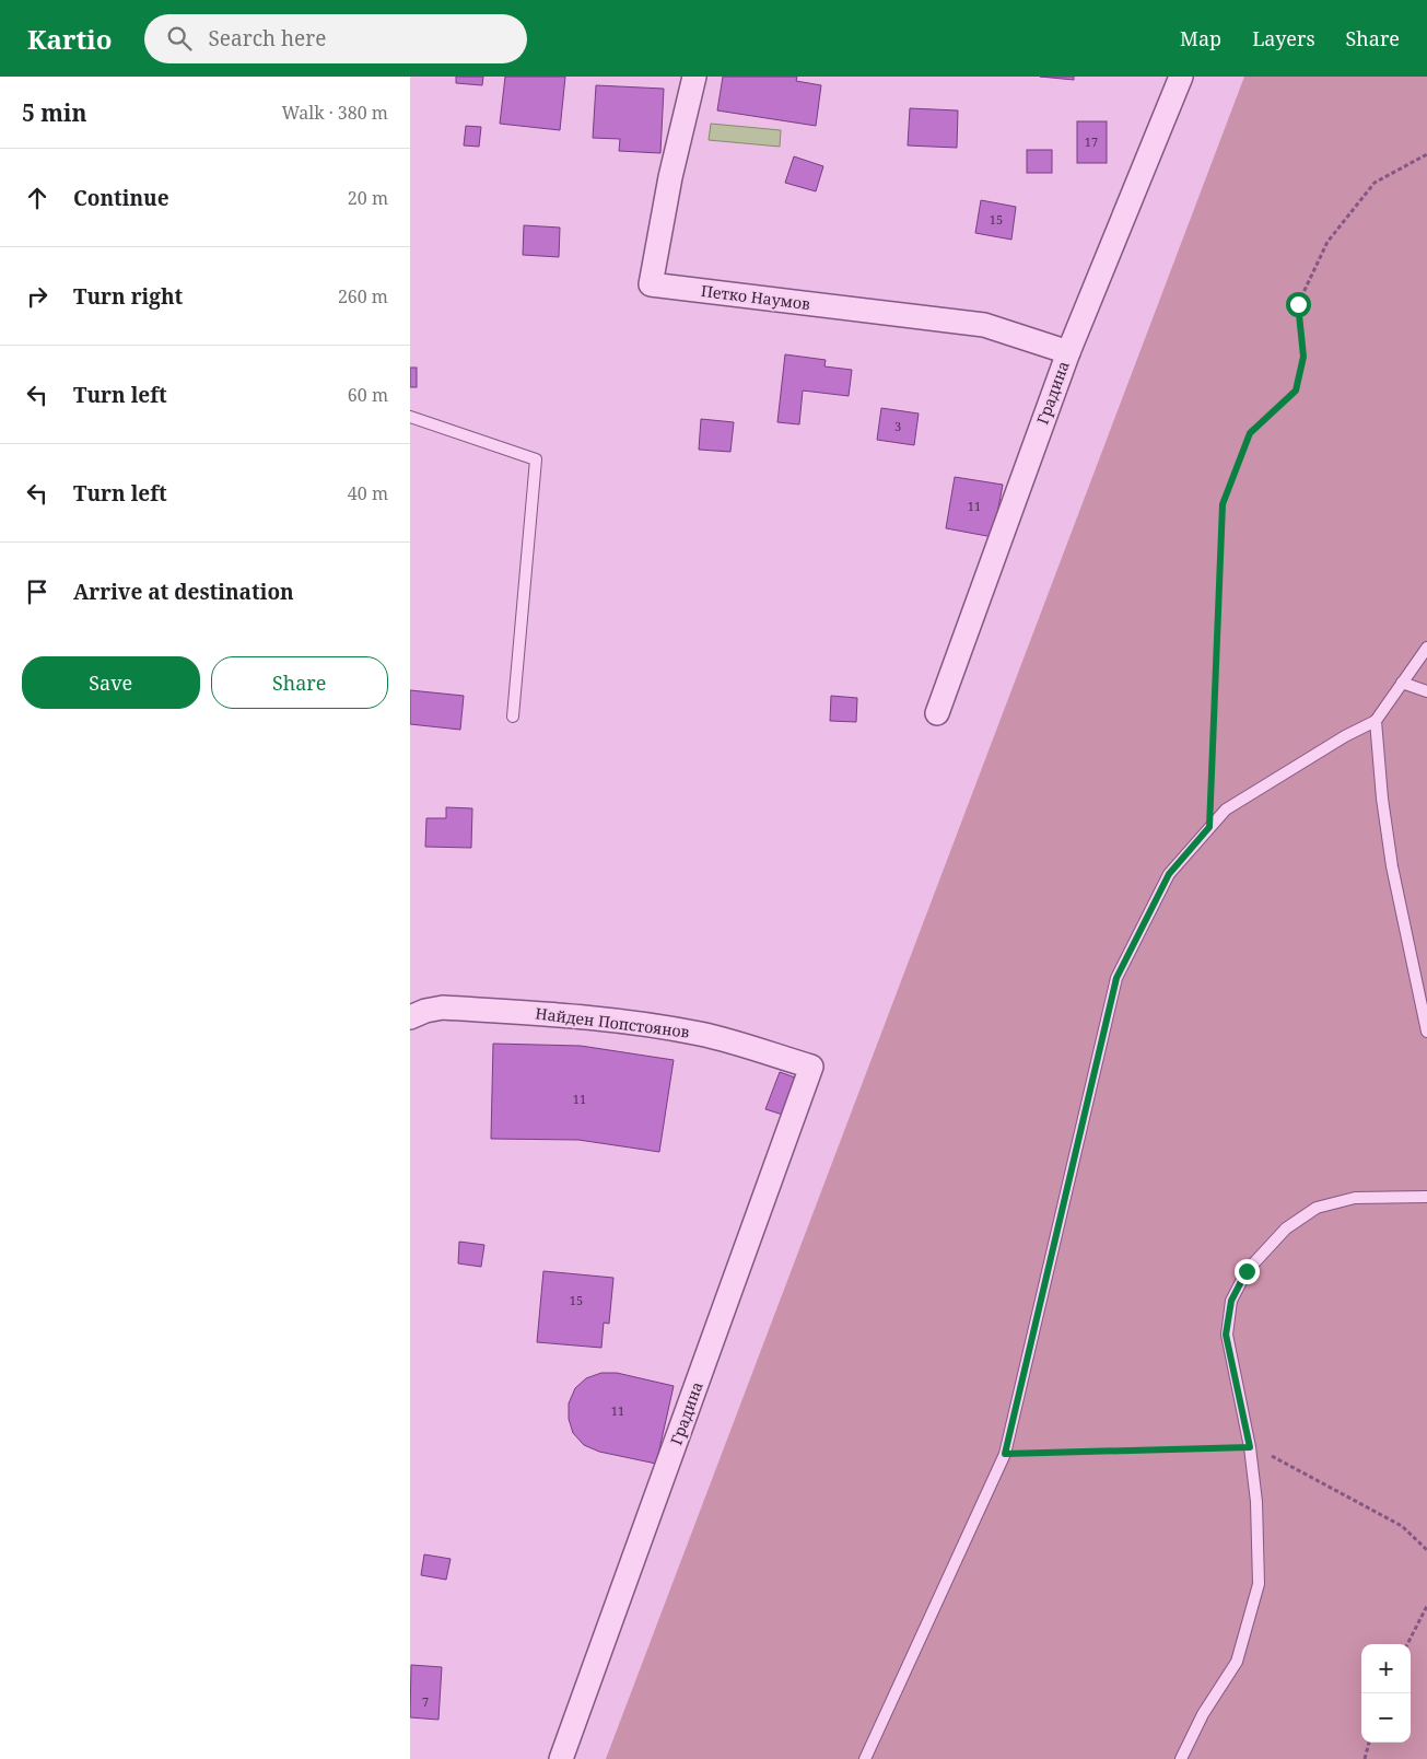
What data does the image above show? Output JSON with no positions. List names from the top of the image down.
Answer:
{
  "streets": {
    "street": ["Петко Наумов", "Градина", "Найден Попстоянов"]
  },
  "crossings": [
    ["Петко Наумов", "Градина"],
    ["Градина", "Найден Попстоянов"]
  ],
  "house_numbers": [
    "17",
    "15",
    "3",
    "11",
    "11",
    "15",
    "11",
    "7"
  ],
  "page": {
    "header": "Kartio",
    "search": "Search here",
    "nav": ["Map", "Layers", "Share"],
    "heading": ["5 min", "Walk · 380 m"],
    "list": [
      ["Continue", "20 m"],
      ["Turn right", "260 m"],
      ["Turn left", "60 m"],
      ["Turn left", "40 m"],
      "Arrive at destination"
    ],
    "buttons": ["Save", "Share"],
    "map_buttons": ["+", "−"]
  }
}
